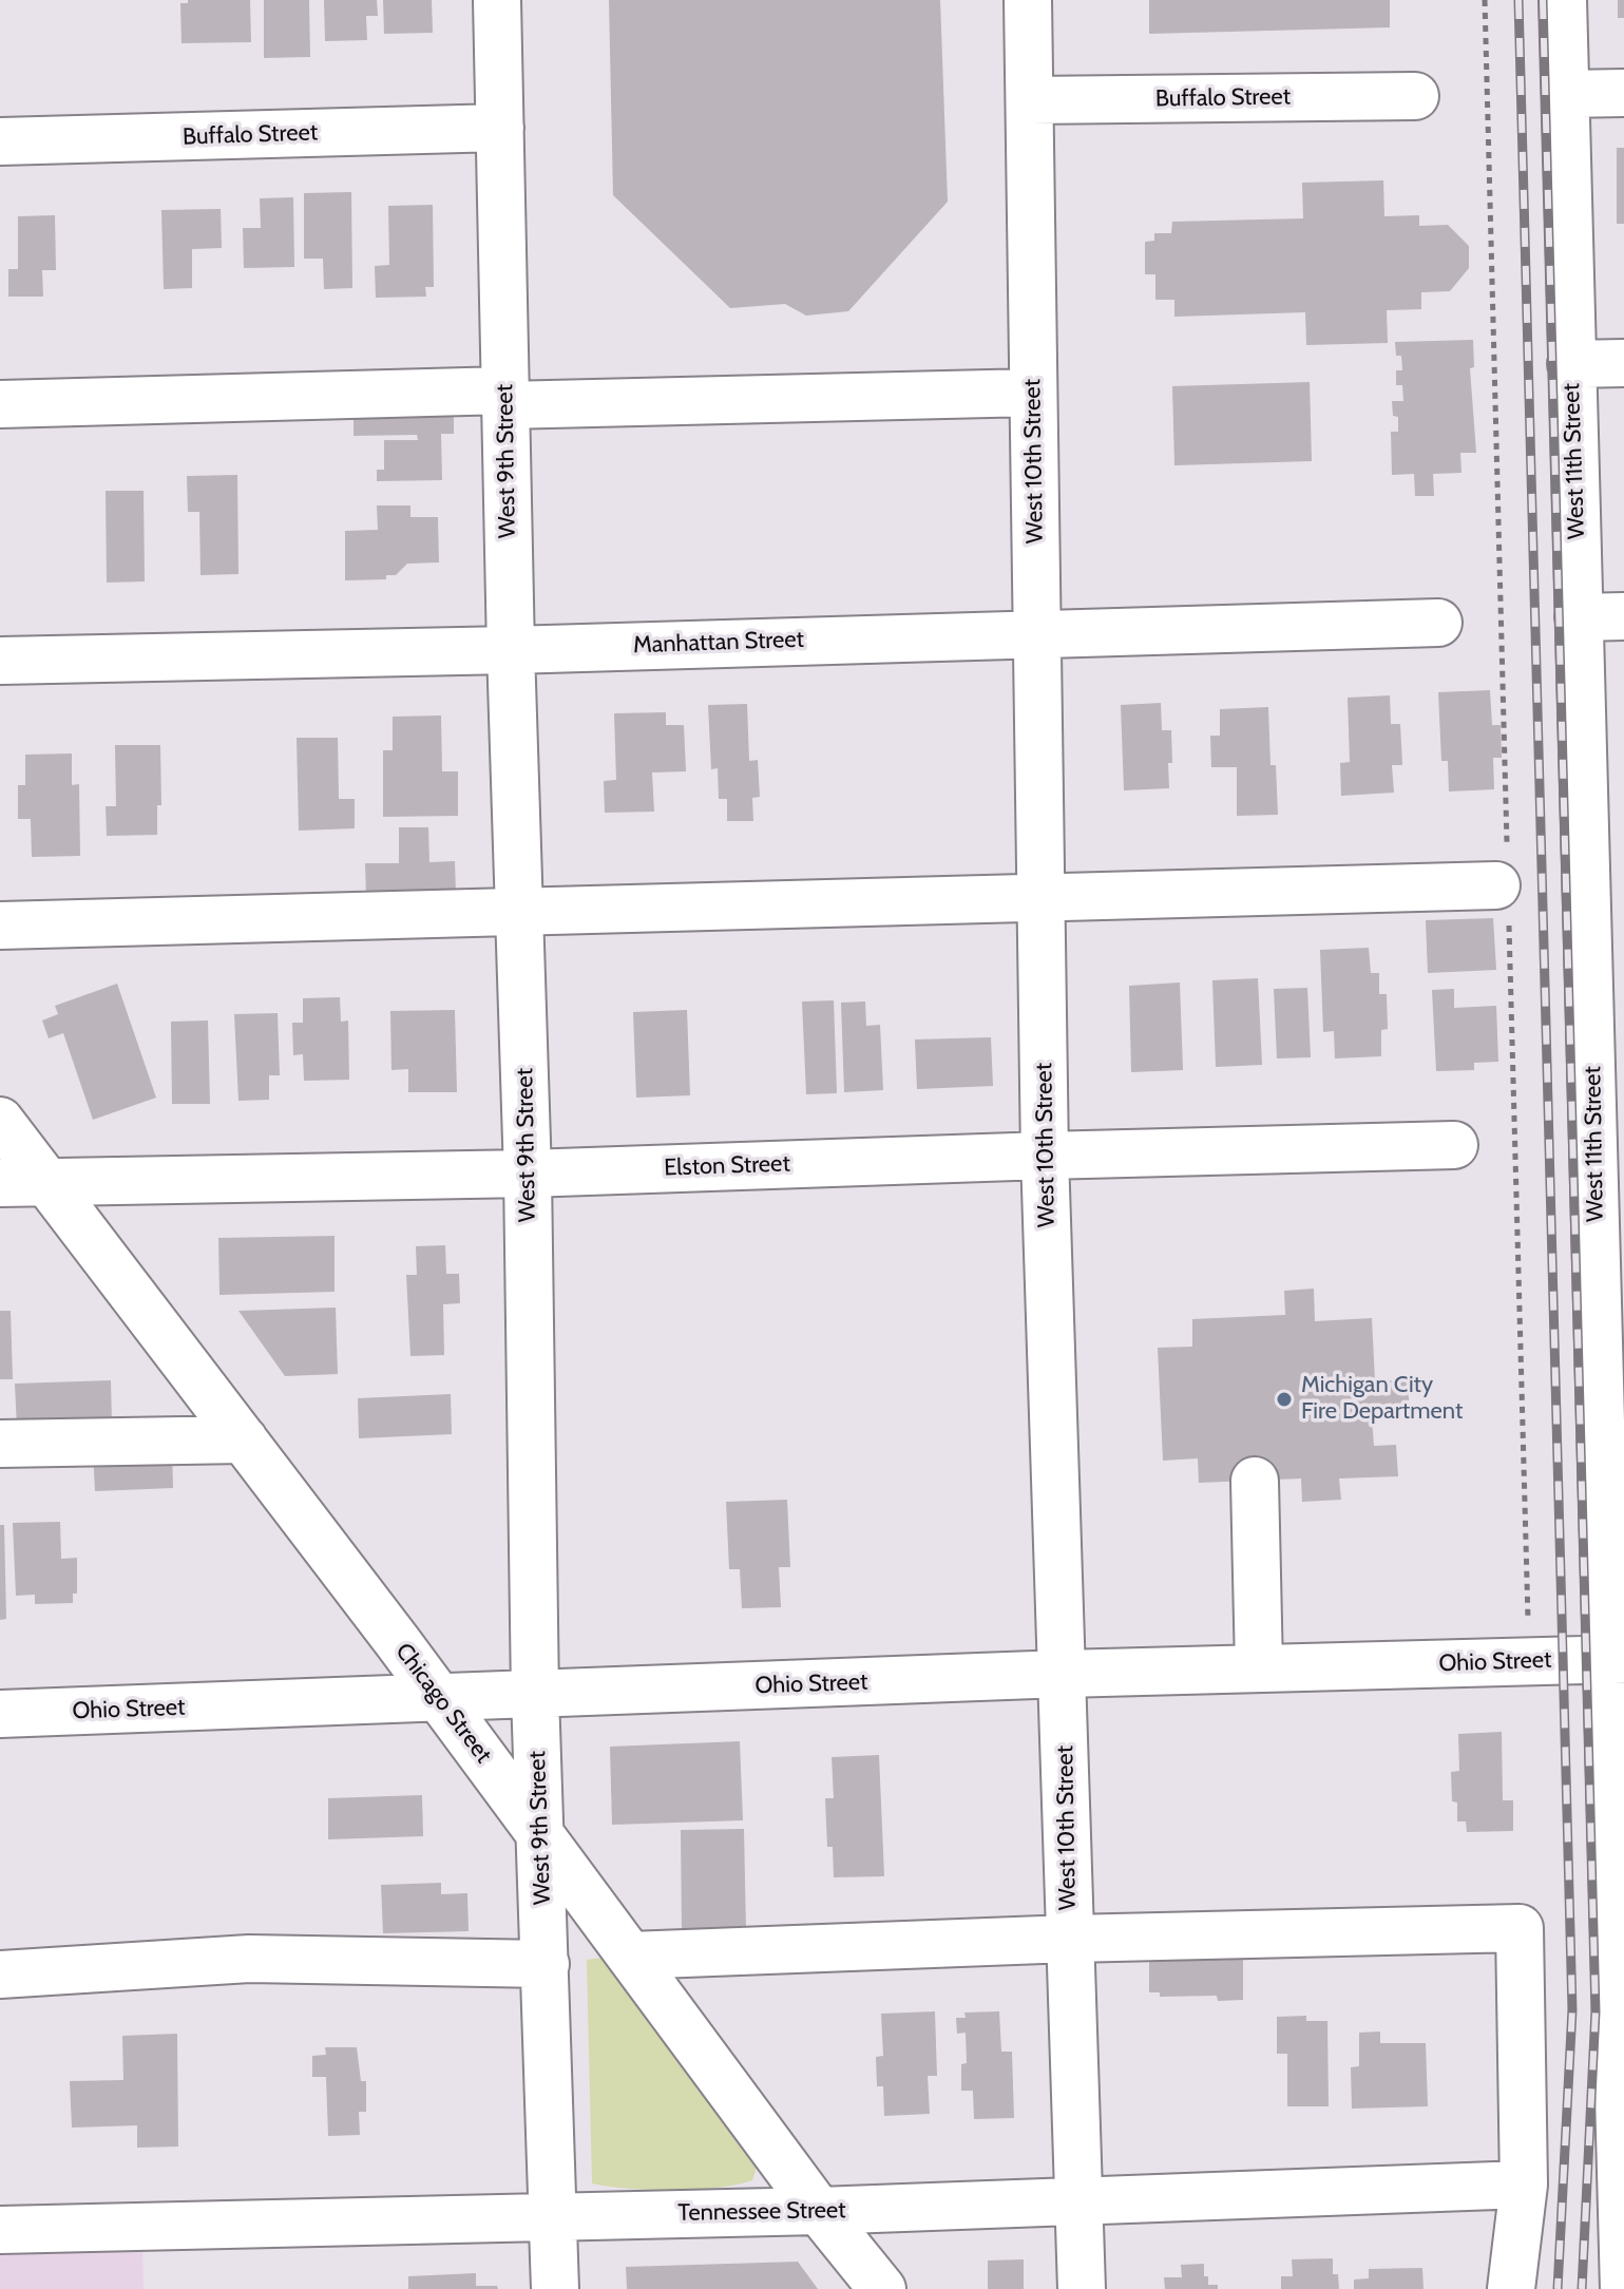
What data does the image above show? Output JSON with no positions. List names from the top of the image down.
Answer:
{
  "streets": {
    "street": [
      "Buffalo Street",
      "West 9th Street",
      "West 10th Street",
      "West 11th Street",
      "Manhattan Street",
      "Elston Street",
      "Ohio Street",
      "Chicago Street",
      "Tennessee Street"
    ]
  },
  "crossings": [
    ["Buffalo Street", "West 9th Street"],
    ["Buffalo Street", "West 10th Street"],
    ["West 9th Street", "Manhattan Street"],
    ["West 9th Street", "Elston Street"],
    ["West 9th Street", "Ohio Street"],
    ["West 9th Street", "Chicago Street"],
    ["West 9th Street", "Tennessee Street"],
    ["West 10th Street", "Manhattan Street"],
    ["West 10th Street", "Elston Street"],
    ["West 10th Street", "Ohio Street"],
    ["West 10th Street", "Tennessee Street"],
    ["West 11th Street", "Ohio Street"],
    ["Elston Street", "Chicago Street"],
    ["Ohio Street", "Chicago Street"],
    ["Chicago Street", "Tennessee Street"]
  ],
  "places": ["Michigan City Fire Department"]
}
